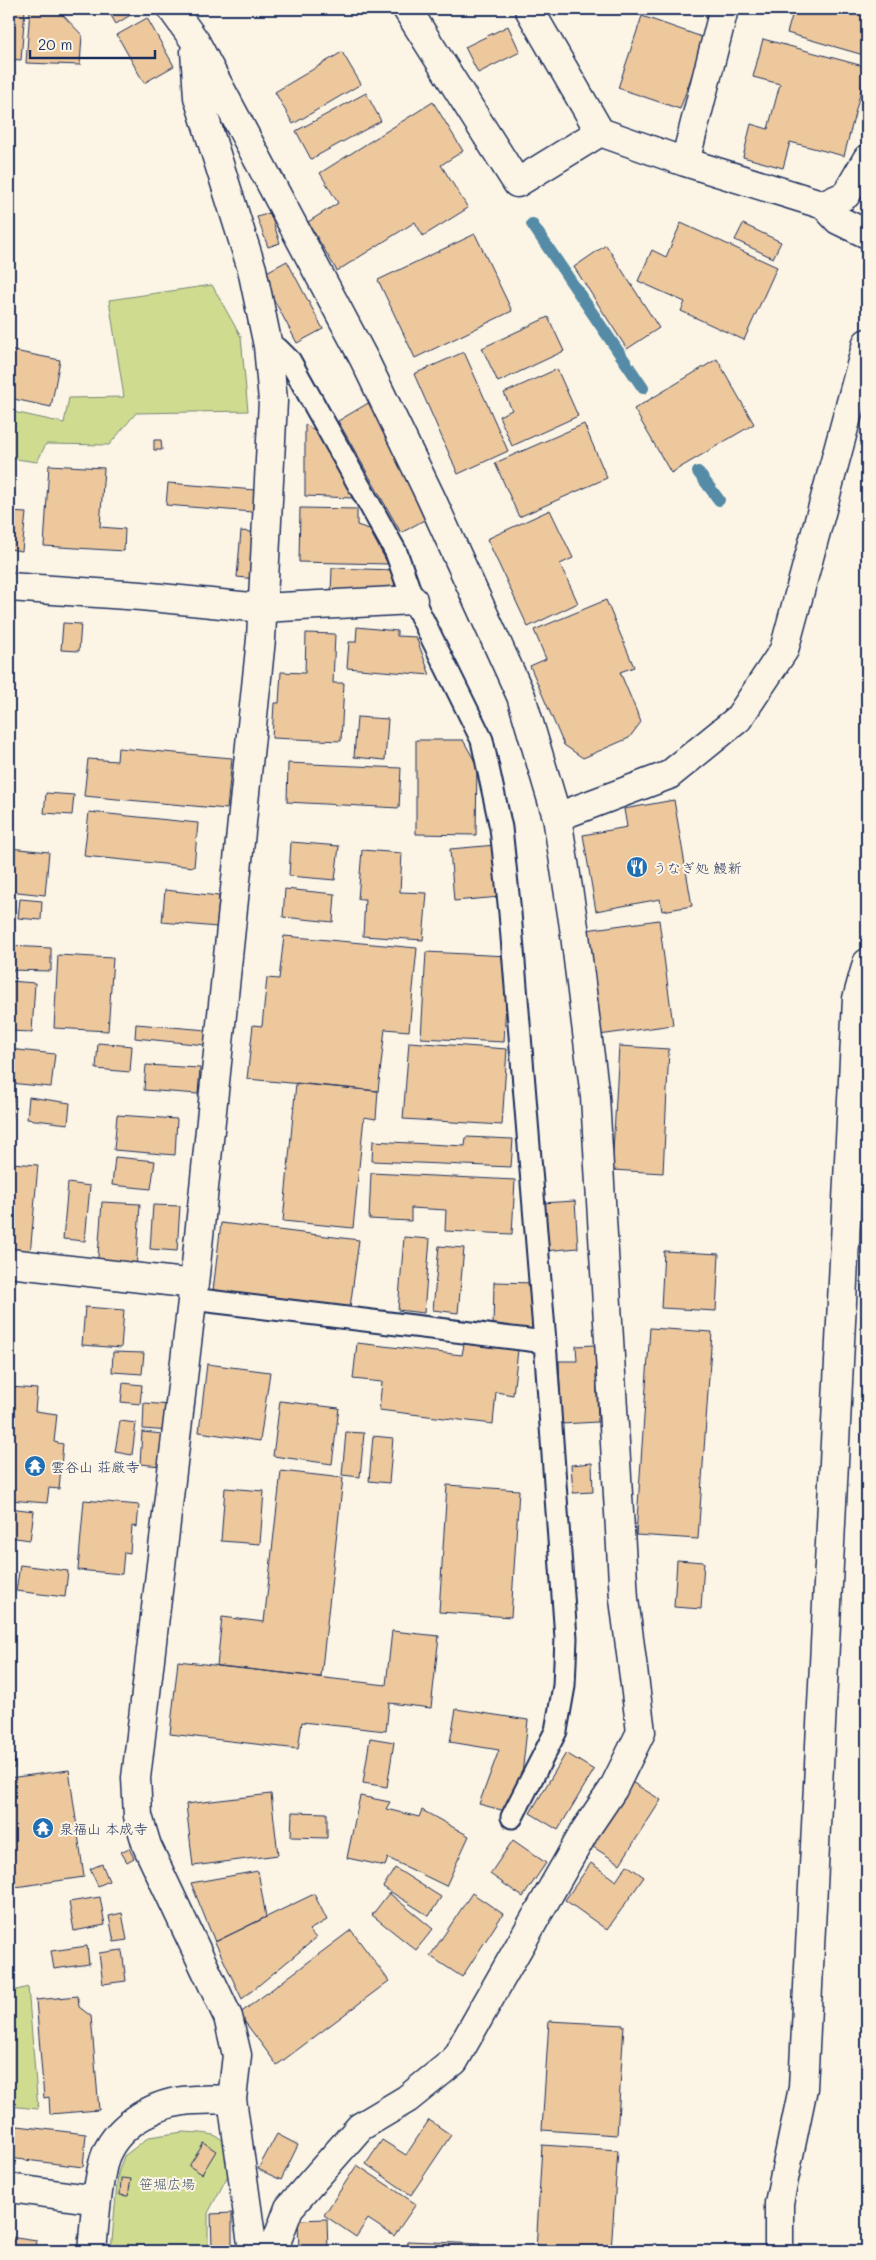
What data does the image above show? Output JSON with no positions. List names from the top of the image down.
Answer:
{
  "parks": ["笹堀広場"],
  "places": {
    "restaurant": ["うなぎ処 鰻新"],
    "temple": ["雲谷山 荘厳寺", "泉福山 本成寺"]
  },
  "scale_bar": "20 m"
}
